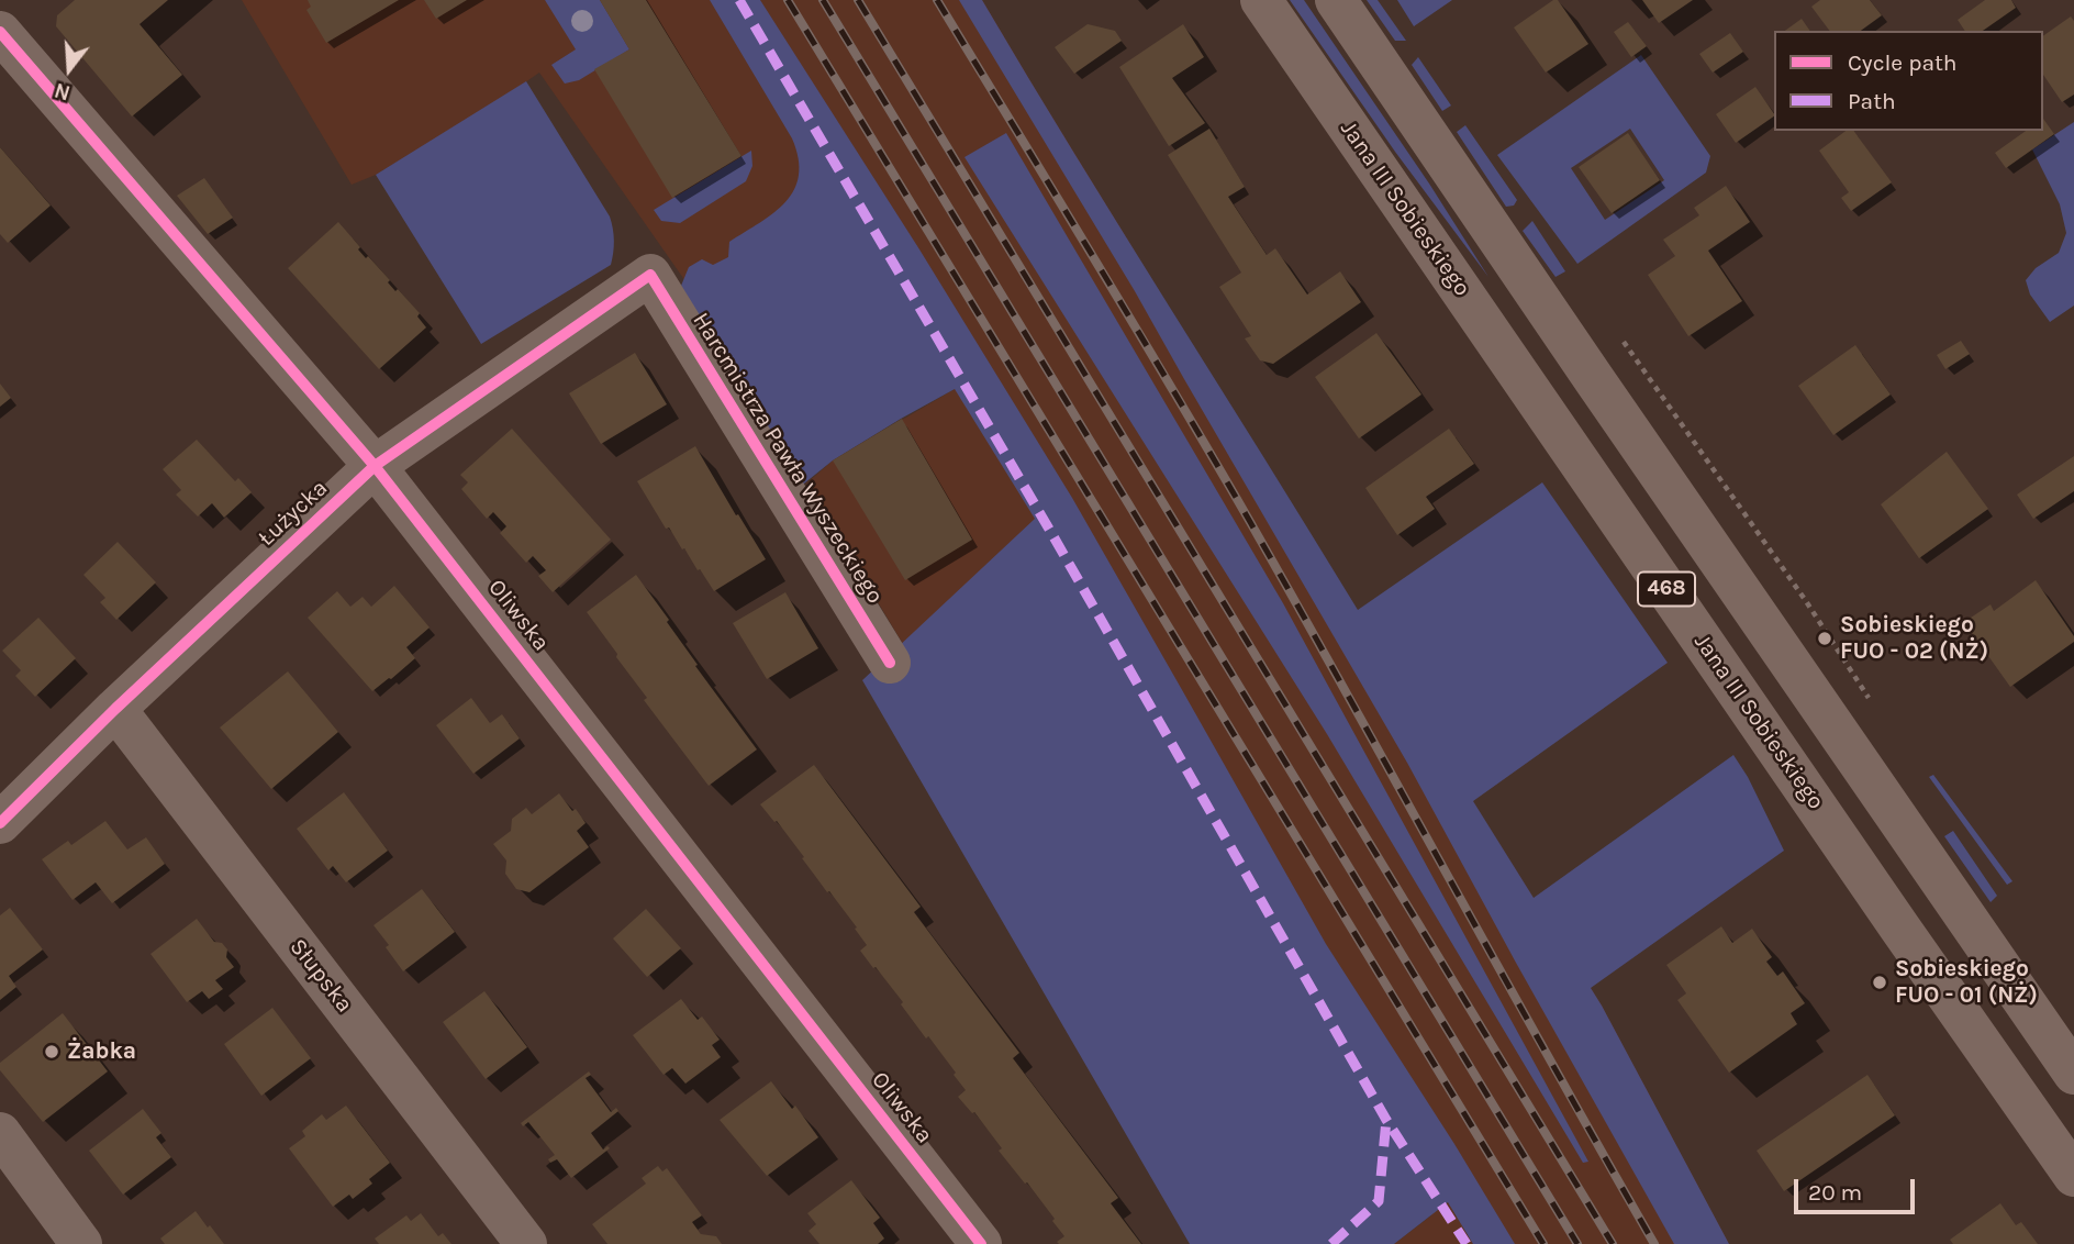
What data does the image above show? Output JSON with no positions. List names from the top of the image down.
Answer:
{
  "streets": {
    "main road": ["Jana III Sobieskiego", "468"],
    "street": [
      "Harcmistrza Pawła Wyszeckiego",
      "Łużycka",
      "Oliwska",
      "Słupska"
    ]
  },
  "crossings": [
    ["Harcmistrza Pawła Wyszeckiego", "Łużycka"],
    ["Łużycka", "Oliwska"],
    ["Łużycka", "Słupska"]
  ],
  "places": ["Sobieskiego FUO - 02 (NŻ)", "Sobieskiego FUO - 01 (NŻ)", "Żabka"],
  "legend": ["Cycle path", "Path"],
  "scale_bar": "20 m",
  "north": "bottom"
}
